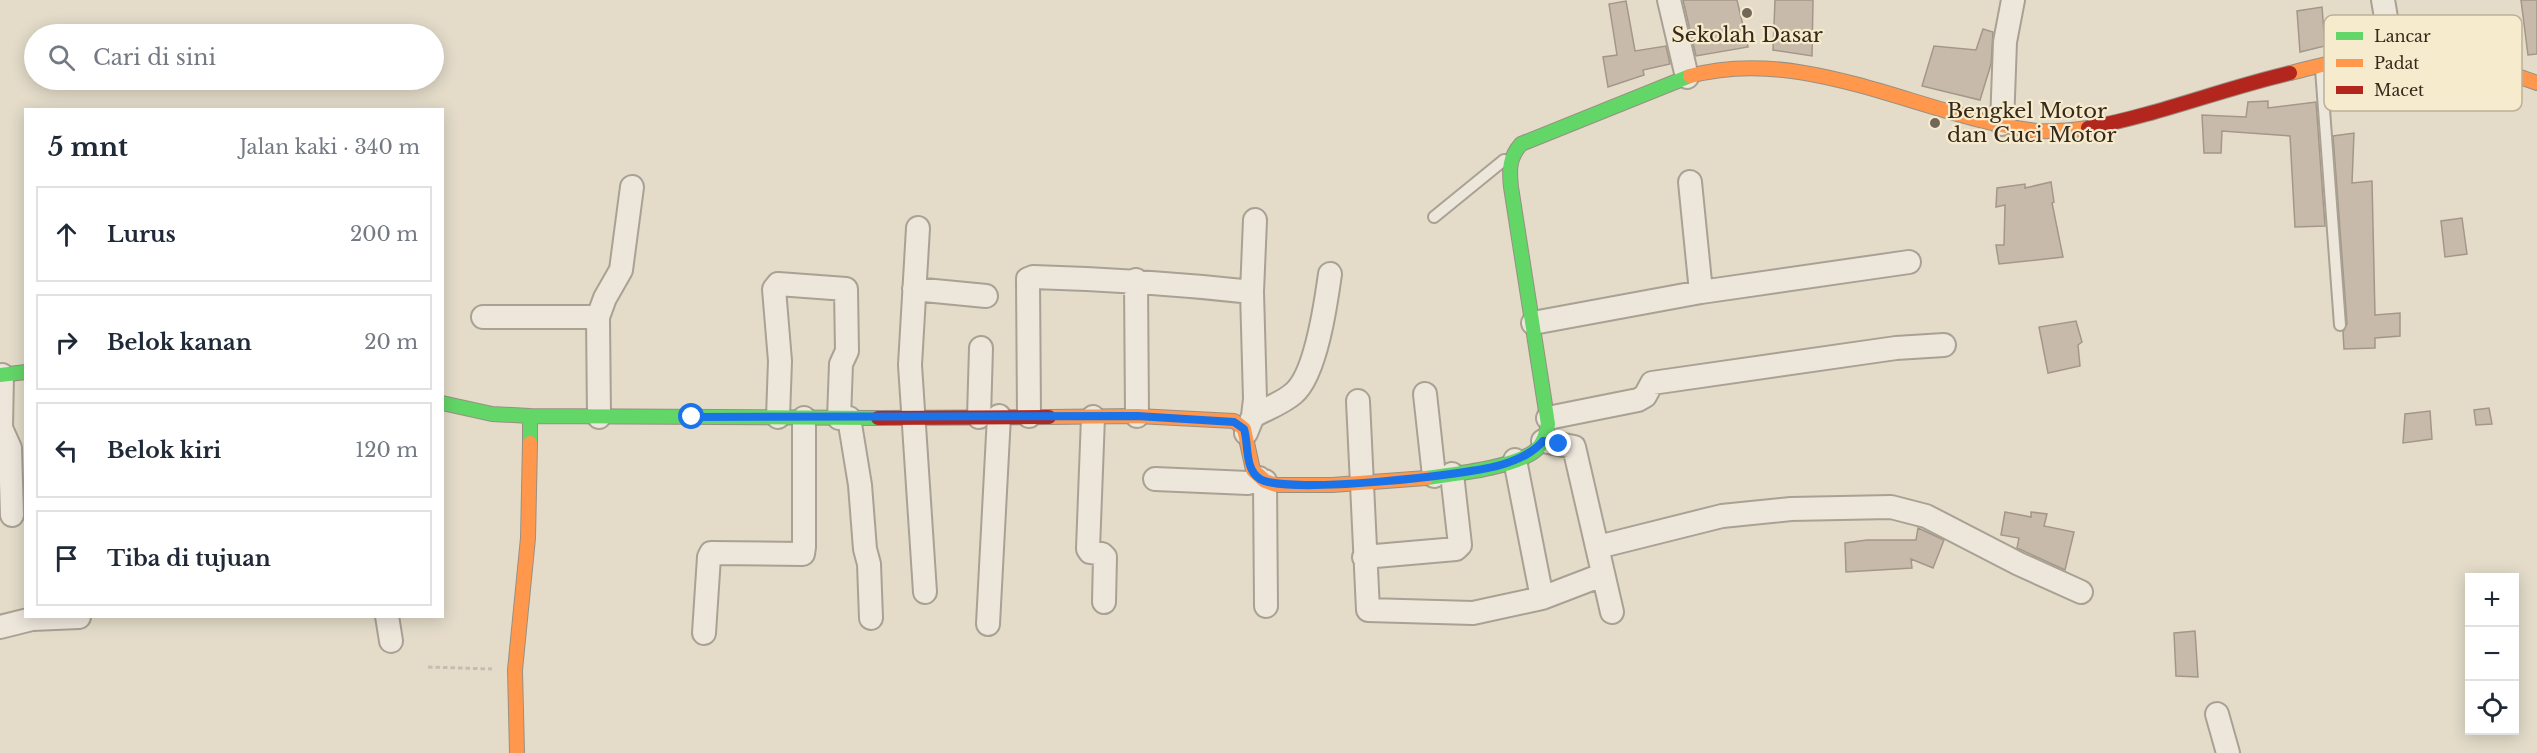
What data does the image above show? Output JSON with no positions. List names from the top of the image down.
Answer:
{
  "places": ["Sekolah Dasar", "Bengkel Motor dan Cuci Motor"],
  "legend": ["Lancar", "Padat", "Macet"],
  "page": {
    "search": "Cari di sini",
    "heading": ["5 mnt", "Jalan kaki · 340 m"],
    "list": [
      ["Lurus", "200 m"],
      ["Belok kanan", "20 m"],
      ["Belok kiri", "120 m"],
      "Tiba di tujuan"
    ],
    "map_buttons": ["+", "−"]
  }
}
